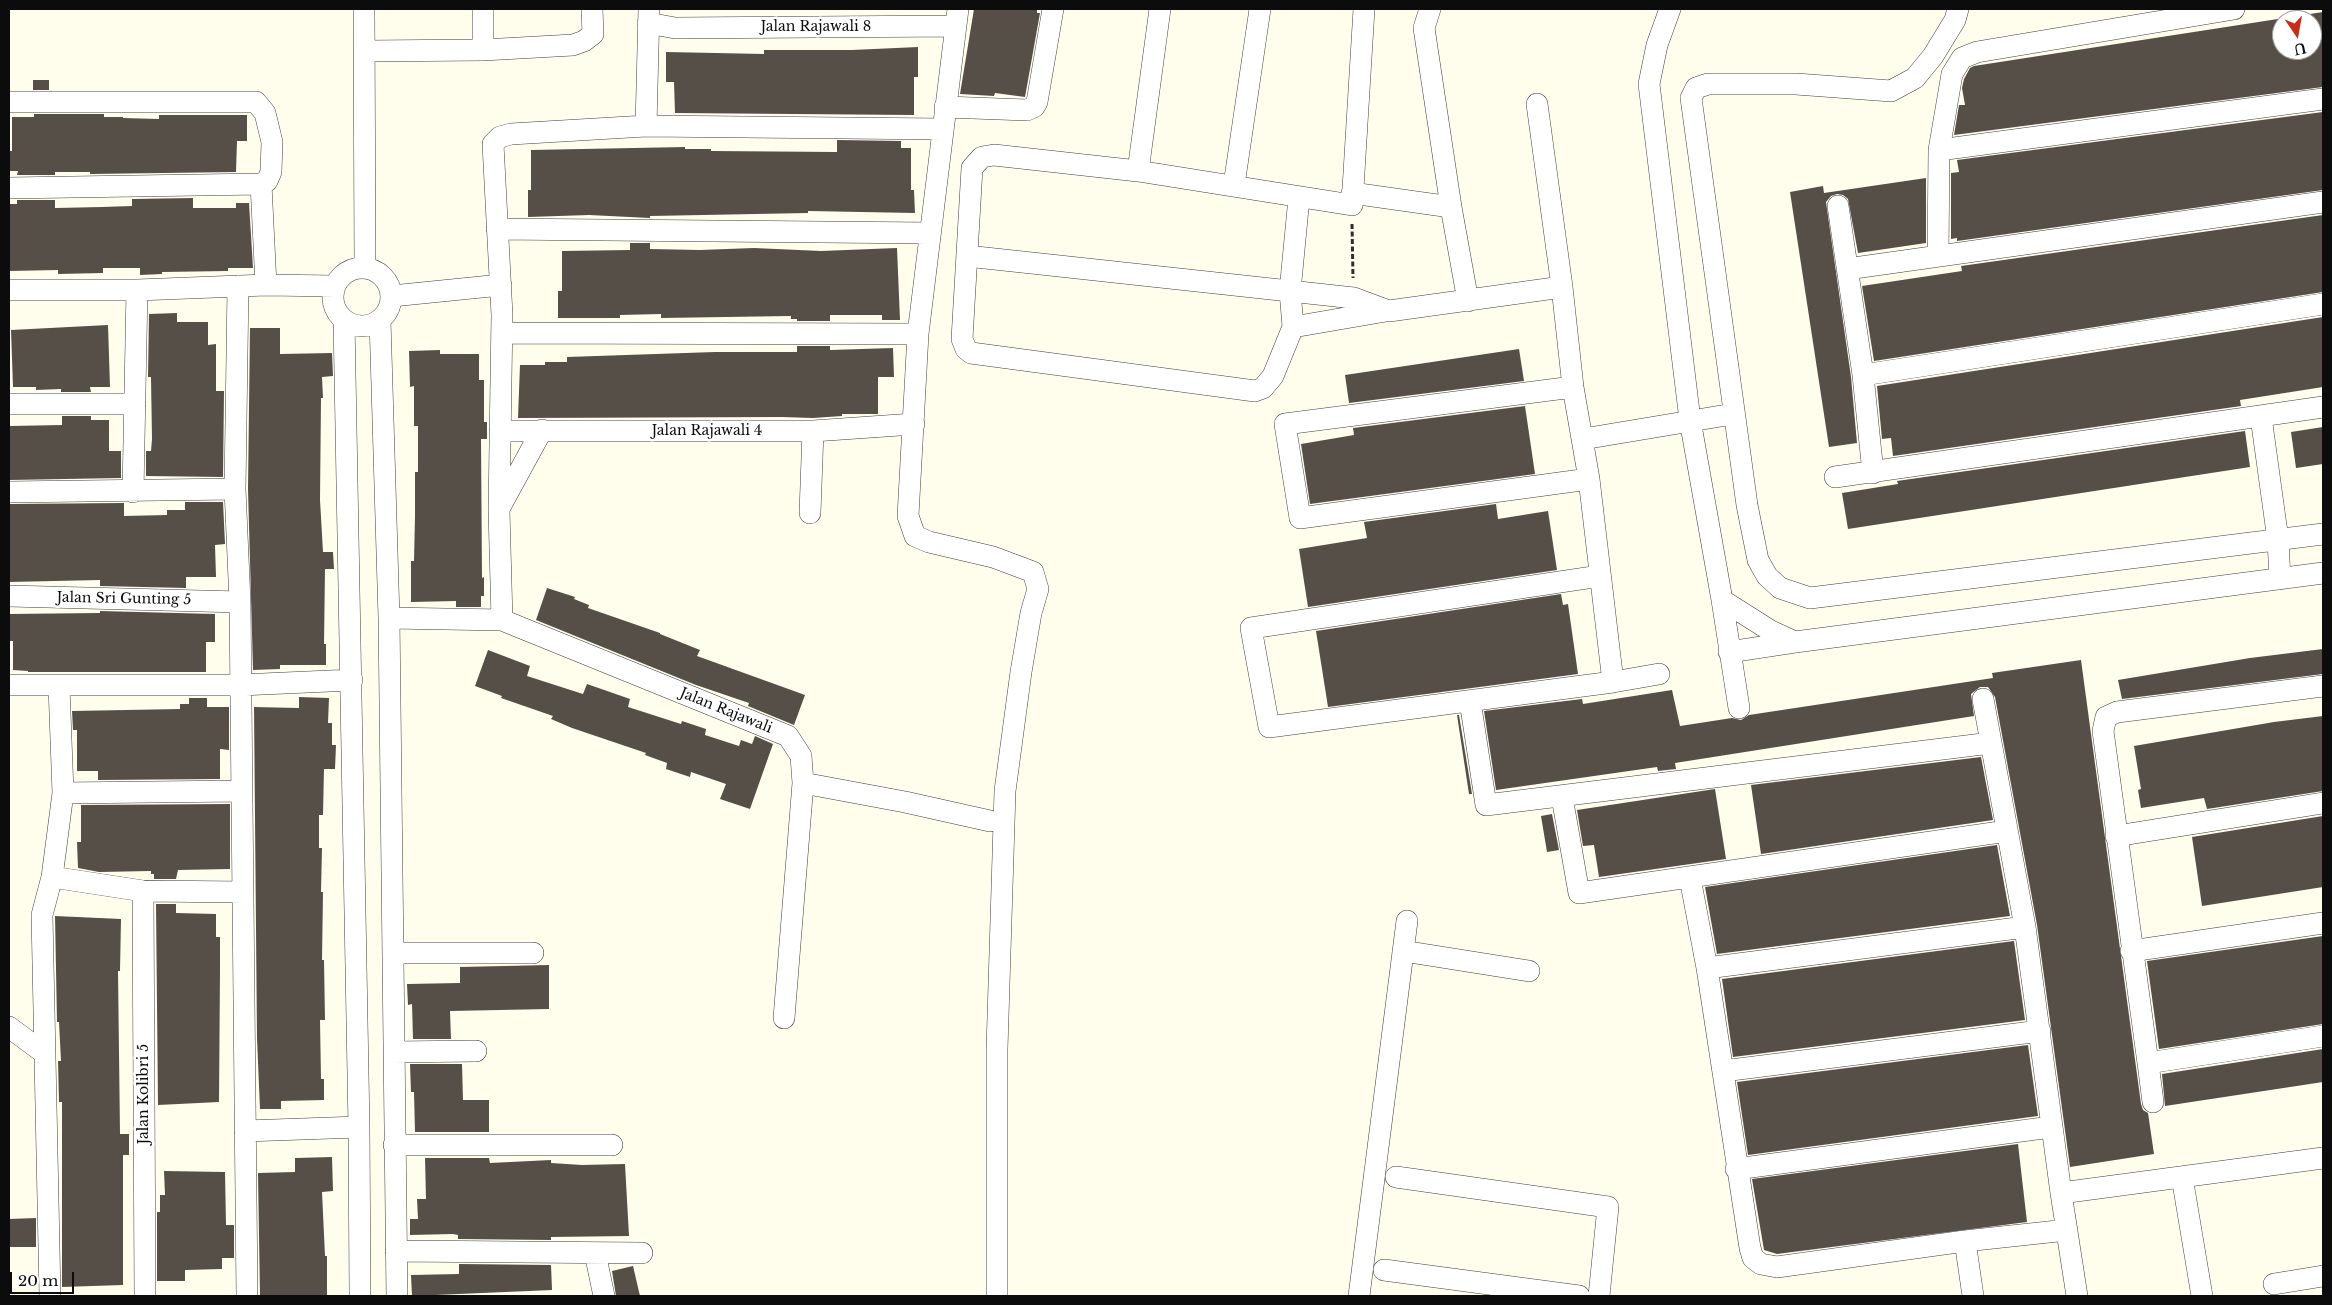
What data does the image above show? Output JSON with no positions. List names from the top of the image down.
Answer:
{
  "streets": {
    "street": [
      "Jalan Rajawali 8",
      "Jalan Rajawali 4",
      "Jalan Sri Gunting 5",
      "Jalan Rajawali",
      "Jalan Kolibri 5"
    ]
  },
  "scale_bar": "20 m",
  "north": "bottom"
}
